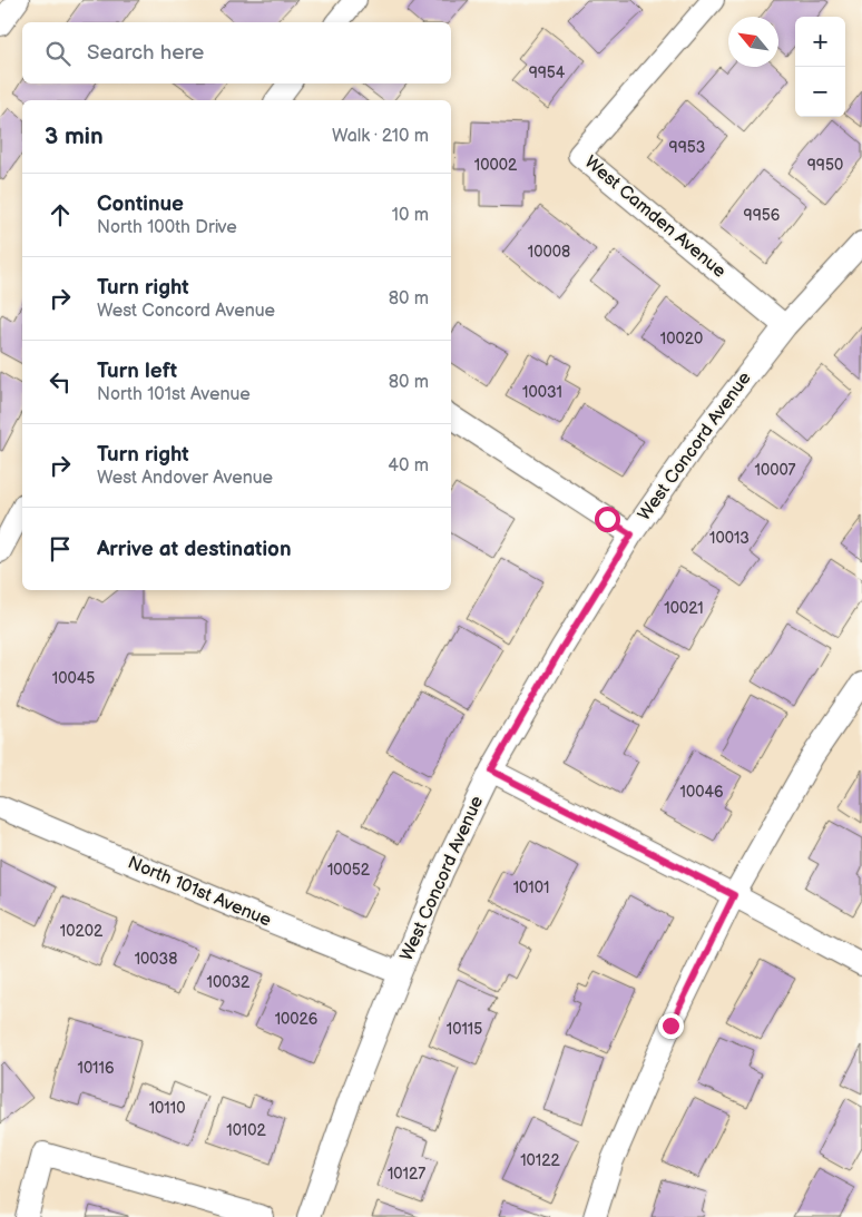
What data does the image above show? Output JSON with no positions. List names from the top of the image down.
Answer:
{
  "streets": {
    "street": ["West Camden Avenue", "West Concord Avenue", "North 101st Avenue"]
  },
  "crossings": [
    ["West Camden Avenue", "West Concord Avenue"],
    ["West Concord Avenue", "North 101st Avenue"]
  ],
  "house_numbers": [
    "9954",
    "9953",
    "10002",
    "9950",
    "9956",
    "10008",
    "10020",
    "10031",
    "10007",
    "10013",
    "10021",
    "10045",
    "10046",
    "10052",
    "10101",
    "10202",
    "10038",
    "10032",
    "10026",
    "10115",
    "10116",
    "10110",
    "10102",
    "10122",
    "10127"
  ],
  "north": "top left",
  "page": {
    "map_buttons": ["+", "−"],
    "search": "Search here",
    "heading": ["3 min", "Walk · 210 m"],
    "list": [
      ["Continue", "North 100th Drive", "10 m"],
      ["Turn right", "West Concord Avenue", "80 m"],
      ["Turn left", "North 101st Avenue", "80 m"],
      ["Turn right", "West Andover Avenue", "40 m"],
      "Arrive at destination"
    ]
  }
}
